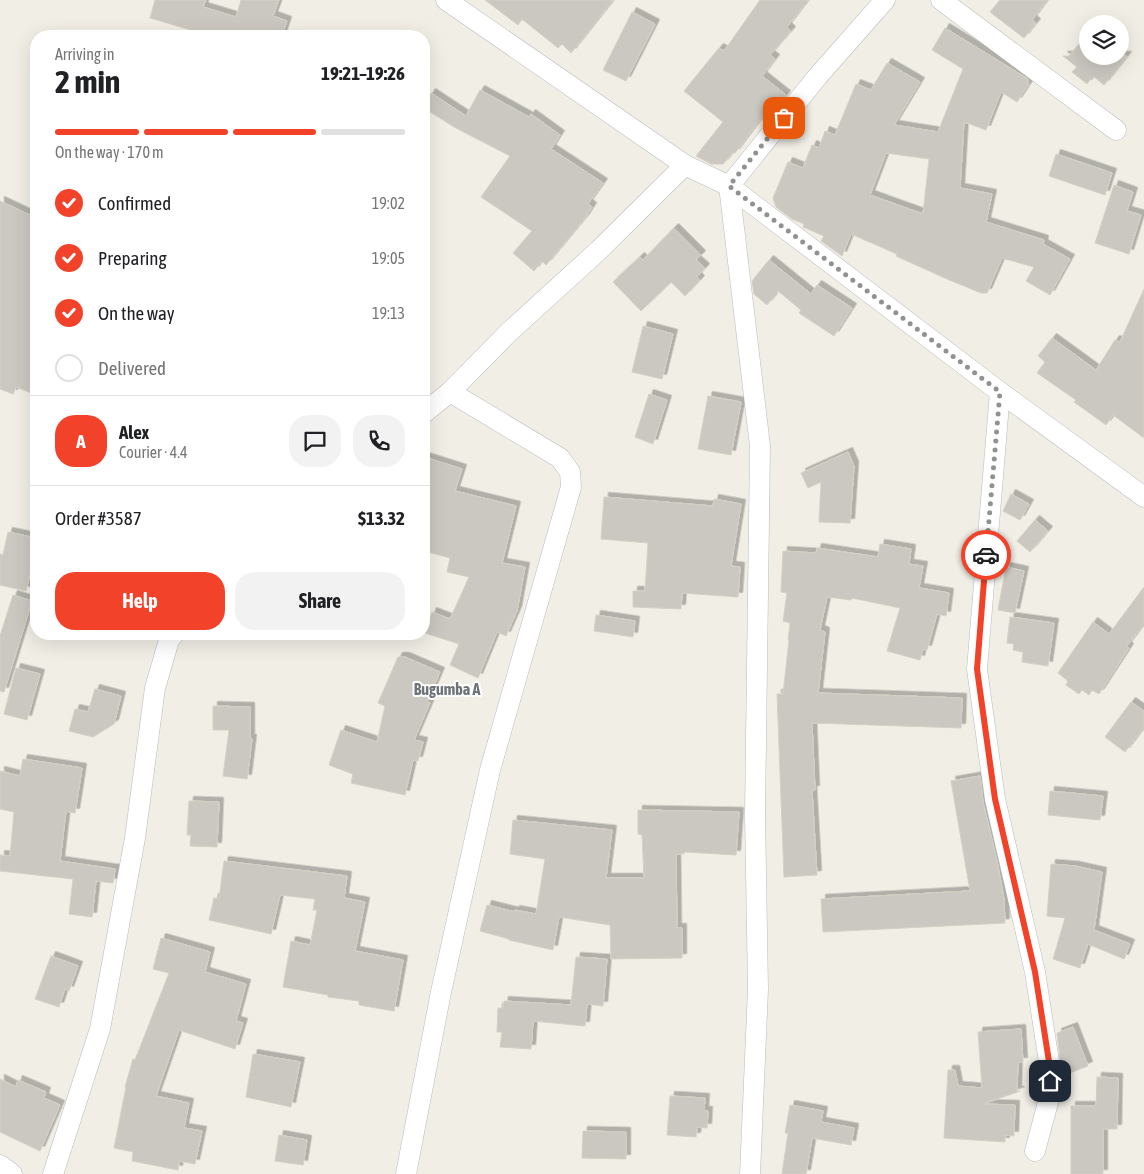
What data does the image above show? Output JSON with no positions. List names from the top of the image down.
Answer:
{
  "districts": ["Bugumba A"],
  "page": {
    "heading": ["2 min", "Arriving in", "19:21–19:26"],
    "panel": [
      "Alex",
      "Courier · 4.4",
      "Order #3587",
      "$13.32"
    ],
    "bar": "On the way · 170 m",
    "list": [
      ["Confirmed", "19:02"],
      ["Preparing", "19:05"],
      ["On the way", "19:13"],
      "Delivered"
    ],
    "round": "A",
    "buttons": ["Help", "Share"]
  }
}
